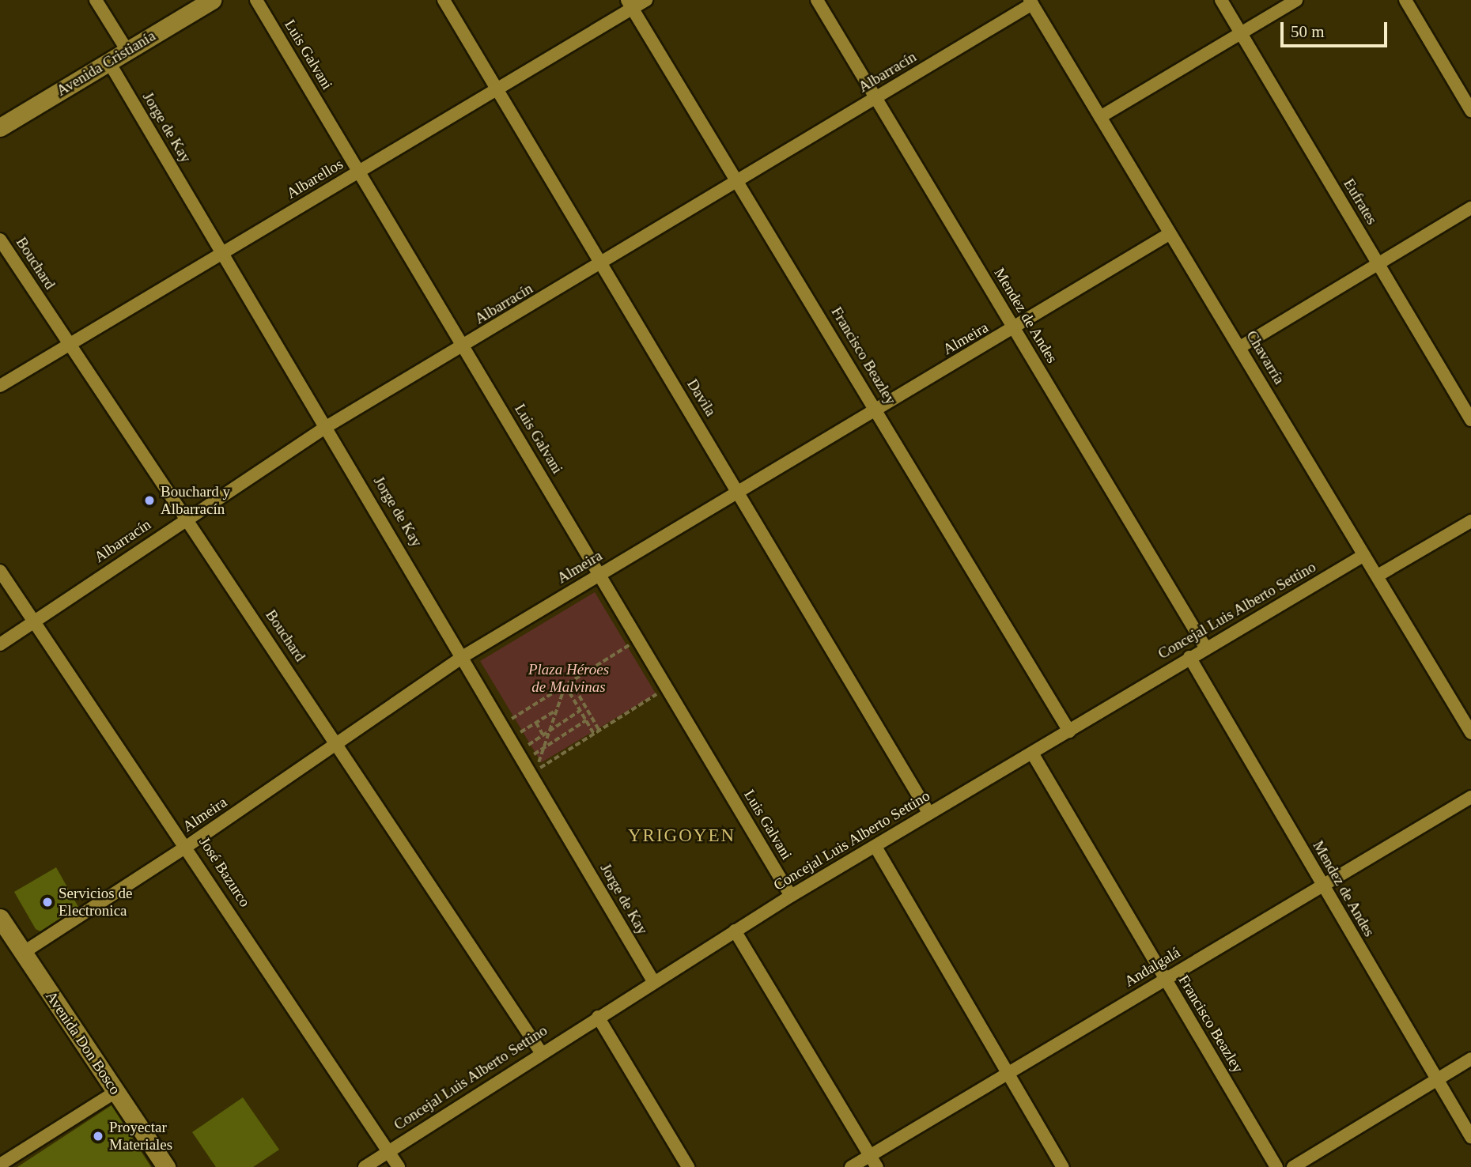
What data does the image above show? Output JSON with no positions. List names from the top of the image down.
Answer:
{
  "streets": {
    "main road": ["Avenida Cristianía", "Avenida Don Bosco"],
    "street": [
      "Luis Galvani",
      "Albarracín",
      "Jorge de Kay",
      "Albarellos",
      "Eufrates",
      "Bouchard",
      "Mendez de Andes",
      "Almeira",
      "Francisco Beazley",
      "Chavarría",
      "Davila",
      "Concejal Luis Alberto Settino",
      "José Bazurco",
      "Andalgalá"
    ]
  },
  "crossings": [
    ["Luis Galvani", "Albarracín"],
    ["Luis Galvani", "Albarellos"],
    ["Luis Galvani", "Almeira"],
    ["Luis Galvani", "Concejal Luis Alberto Settino"],
    ["Avenida Cristianía", "Jorge de Kay"],
    ["Albarracín", "Jorge de Kay"],
    ["Albarracín", "Bouchard"],
    ["Albarracín", "Mendez de Andes"],
    ["Albarracín", "Francisco Beazley"],
    ["Albarracín", "Chavarría"],
    ["Albarracín", "Davila"],
    ["Albarracín", "José Bazurco"],
    ["Jorge de Kay", "Albarellos"],
    ["Jorge de Kay", "Almeira"],
    ["Jorge de Kay", "Concejal Luis Alberto Settino"],
    ["Albarellos", "Bouchard"],
    ["Albarellos", "Francisco Beazley"],
    ["Albarellos", "Davila"],
    ["Bouchard", "Almeira"],
    ["Bouchard", "Concejal Luis Alberto Settino"],
    ["Mendez de Andes", "Almeira"],
    ["Mendez de Andes", "Concejal Luis Alberto Settino"],
    ["Mendez de Andes", "Andalgalá"],
    ["Almeira", "Francisco Beazley"],
    ["Almeira", "Chavarría"],
    ["Almeira", "Davila"],
    ["Almeira", "José Bazurco"],
    ["Almeira", "Avenida Don Bosco"],
    ["Francisco Beazley", "Concejal Luis Alberto Settino"],
    ["Francisco Beazley", "Andalgalá"],
    ["Chavarría", "Concejal Luis Alberto Settino"],
    ["Davila", "Concejal Luis Alberto Settino"],
    ["Concejal Luis Alberto Settino", "José Bazurco"]
  ],
  "districts": ["YRIGOYEN"],
  "parks": ["Plaza Héroes de Malvinas"],
  "places": ["Bouchard y Albarracín", "Servicios de Electronica", "Proyectar Materiales"],
  "scale_bar": "50 m"
}
